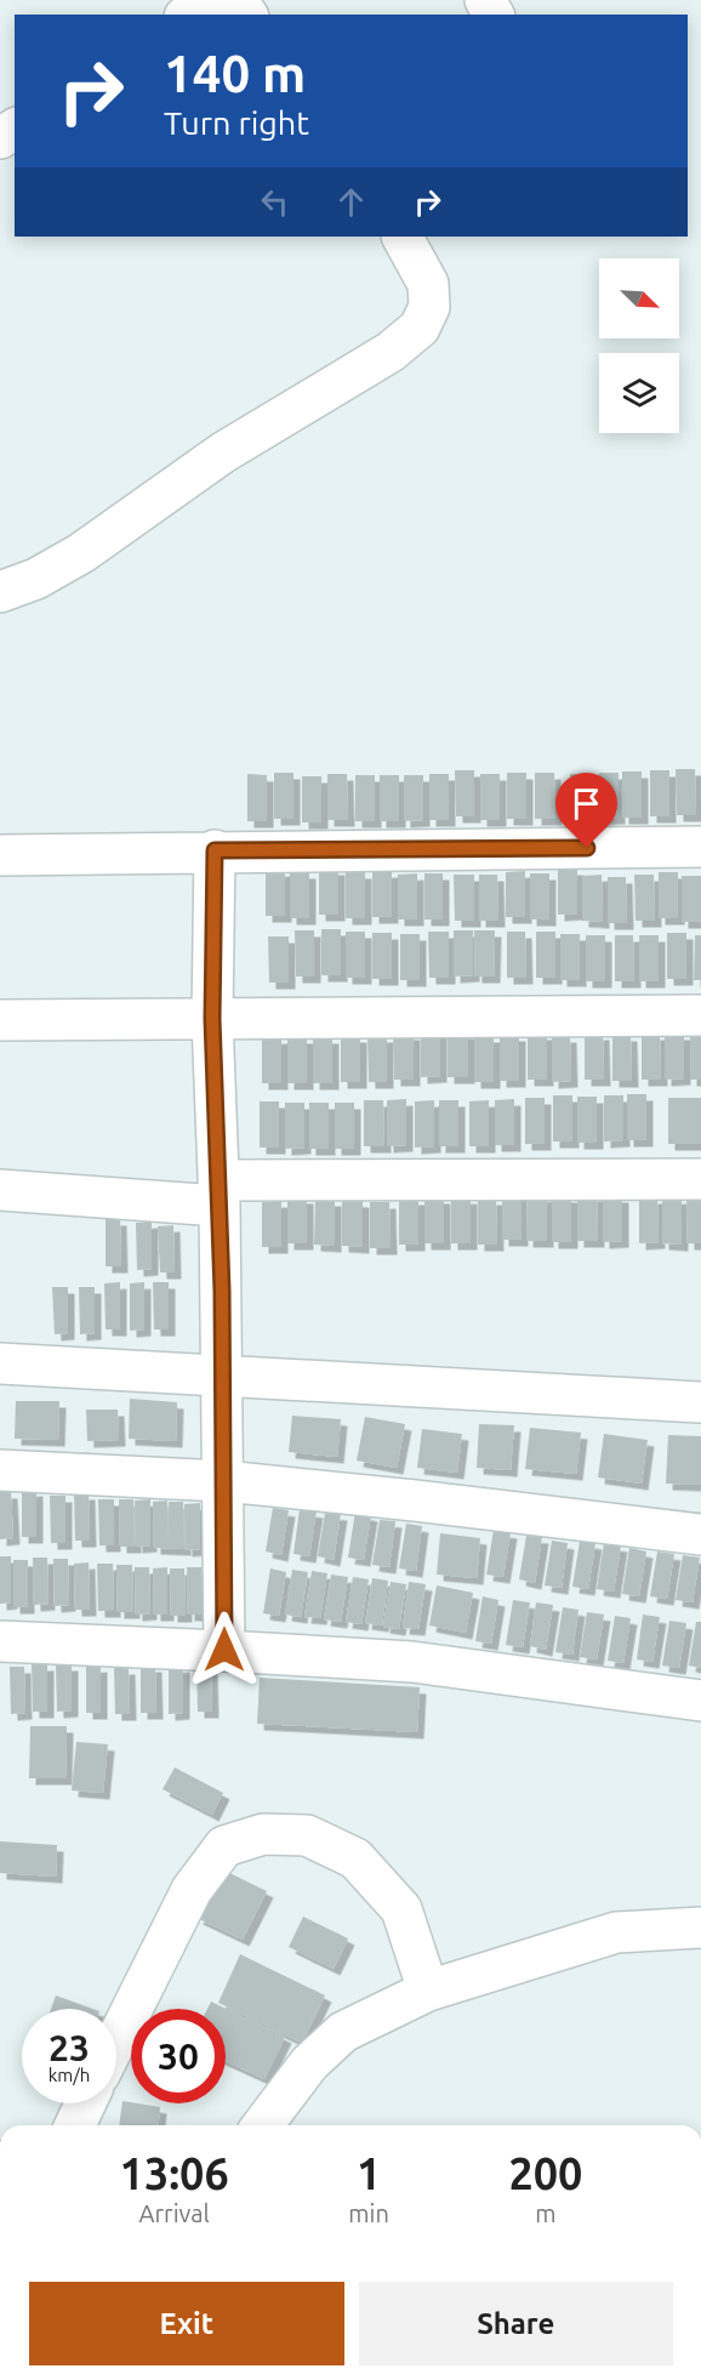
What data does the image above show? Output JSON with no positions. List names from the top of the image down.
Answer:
{
  "north": "bottom right",
  "page": {
    "turn": ["140 m", "Turn right"],
    "speed": "23 km/h",
    "limit": "30",
    "eta": [
      "13:06",
      "Arrival",
      "1",
      "min",
      "200",
      "m"
    ],
    "buttons": ["Exit", "Share"]
  }
}
